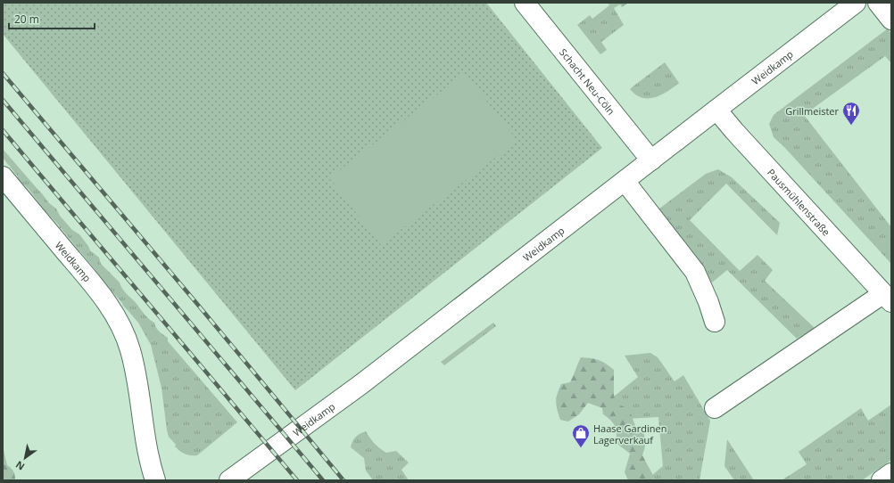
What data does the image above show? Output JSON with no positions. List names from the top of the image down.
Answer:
{
  "streets": {
    "street": ["Weidkamp", "Schacht Neu-Cöln", "Pausmühlenstraße"]
  },
  "crossings": [
    ["Weidkamp", "Schacht Neu-Cöln"],
    ["Weidkamp", "Pausmühlenstraße"]
  ],
  "places": {
    "restaurant": ["Grillmeister"],
    "shop": ["Haase Gardinen Lagerverkauf"]
  },
  "scale_bar": "20 m",
  "north": "bottom left"
}
